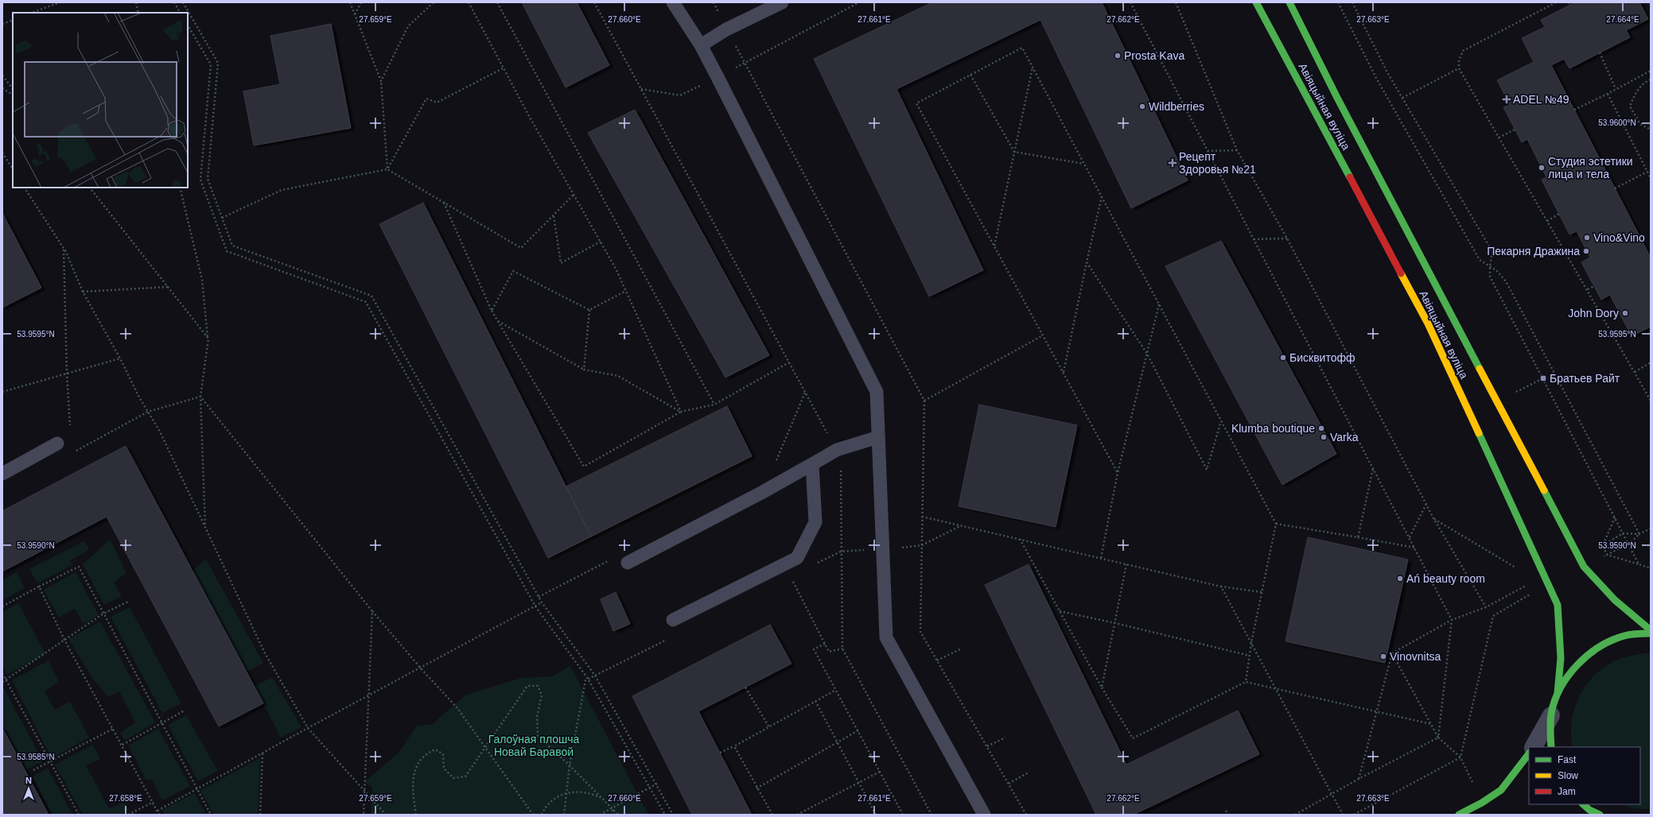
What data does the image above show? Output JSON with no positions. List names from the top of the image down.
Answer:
{
  "streets": {
    "main road": ["Авіяцыйная вуліца"]
  },
  "parks": ["Галоўная плошча Новай Баравой"],
  "places": {
    "other": [
      "Prosta Kava",
      "Wildberries",
      "Студия эстетики лица и тела",
      "Vino&Vino",
      "Пекарня Дражина",
      "John Dory",
      "Бисквитофф",
      "Klumba boutique",
      "Varka",
      "Ań beauty room",
      "Vinovnitsa"
    ],
    "health": ["ADEL №49", "Рецепт Здоровья №21"],
    "transit": ["Братьев Райт"]
  },
  "legend": ["Fast", "Slow", "Jam"],
  "north": "top",
  "coordinates": [
    "27.659°E",
    "27.660°E",
    "27.661°E",
    "27.662°E",
    "27.663°E",
    "27.664°E",
    "53.9600°N",
    "53.9595°N",
    "53.9590°N",
    "53.9585°N",
    "27.658°E"
  ]
}
